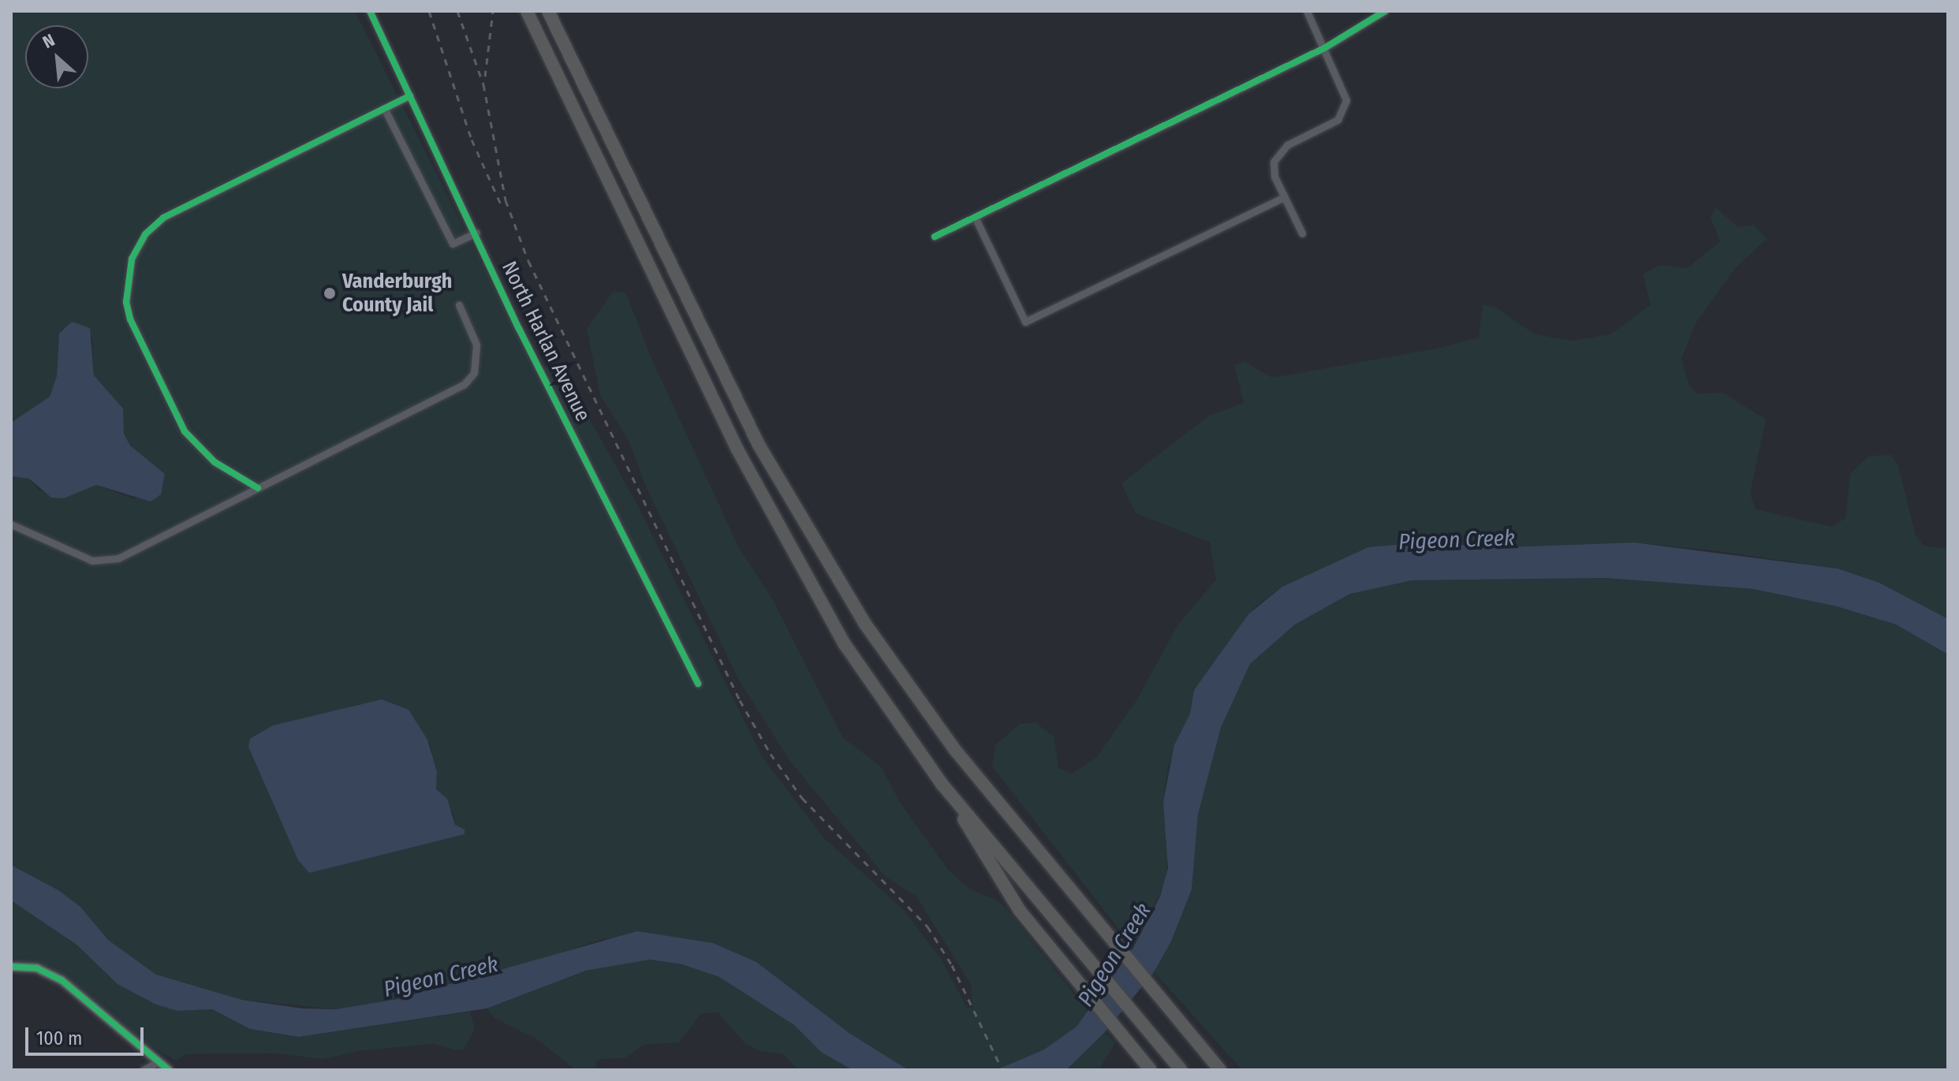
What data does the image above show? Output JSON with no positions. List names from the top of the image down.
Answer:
{
  "streets": {
    "street": ["North Harlan Avenue"]
  },
  "water": ["Pigeon Creek"],
  "places": ["Vanderburgh County Jail"],
  "scale_bar": "100 m",
  "north": "top left"
}
